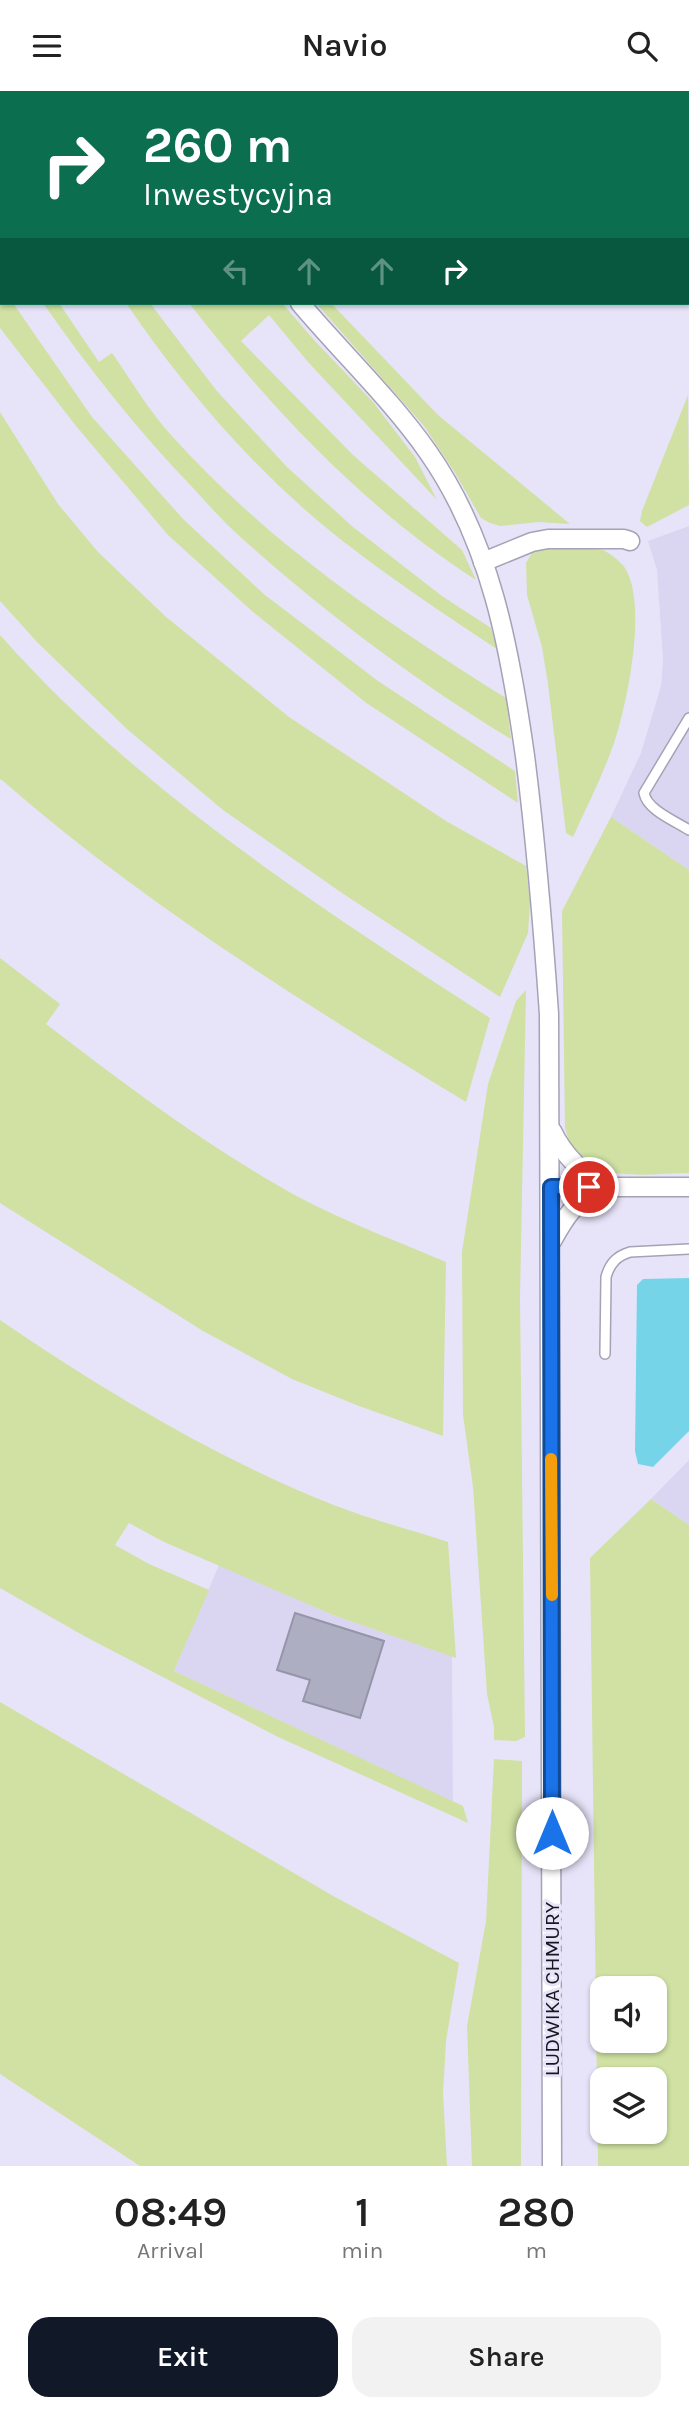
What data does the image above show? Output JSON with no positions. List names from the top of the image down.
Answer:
{
  "streets": {
    "street": ["LUDWIKA CHMURY"]
  },
  "page": {
    "header": "Navio",
    "turn": ["260 m", "Inwestycyjna"],
    "eta": [
      "08:49",
      "Arrival",
      "1",
      "min",
      "280",
      "m"
    ],
    "buttons": ["Exit", "Share"]
  }
}
